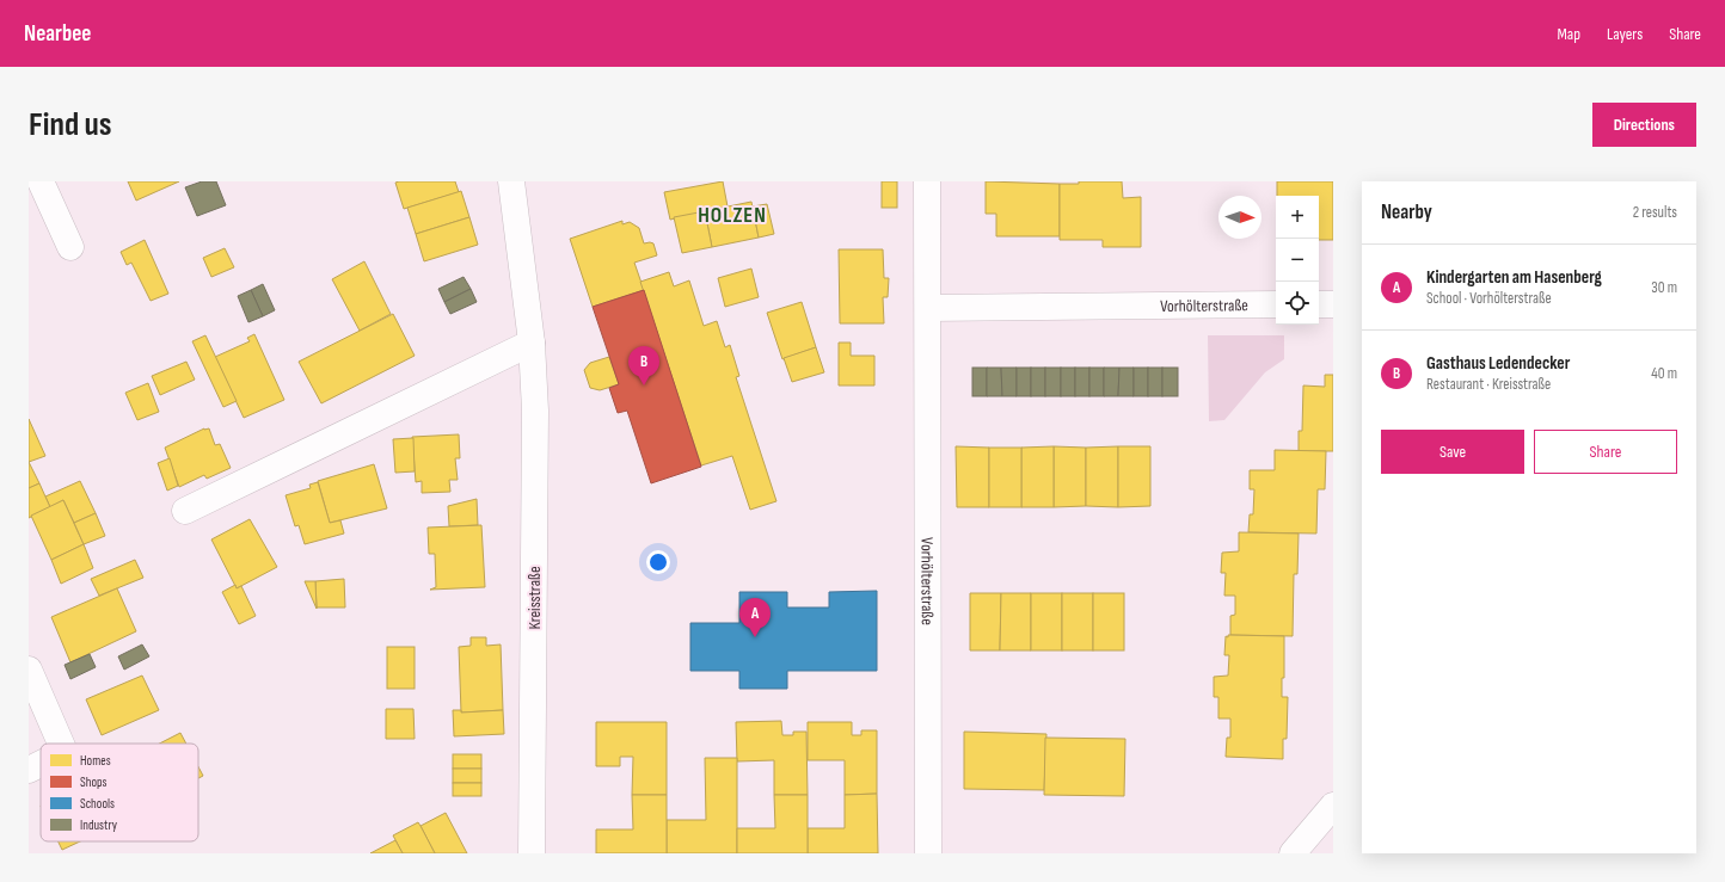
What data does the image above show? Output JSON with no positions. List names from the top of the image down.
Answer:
{
  "streets": {
    "street": ["Vorhölterstraße", "Kreisstraße"]
  },
  "districts": ["HOLZEN"],
  "legend": [
    "Homes",
    "Shops",
    "Schools",
    "Industry"
  ],
  "north": "right",
  "page": {
    "header": "Nearbee",
    "nav": ["Map", "Layers", "Share"],
    "buttons": [
      "Directions",
      ["Save", "Share"]
    ],
    "title": "Find us",
    "heading": ["Nearby", "2 results"],
    "map_buttons": ["+", "−"],
    "list": [
      {
        "mark": "A",
        "name": "Kindergarten am Hasenberg",
        "note": "School · Vorhölterstraße",
        "value": "30 m"
      },
      {
        "mark": "B",
        "name": "Gasthaus Ledendecker",
        "note": "Restaurant · Kreisstraße",
        "value": "40 m"
      }
    ],
    "pins": ["B", "A"]
  }
}
